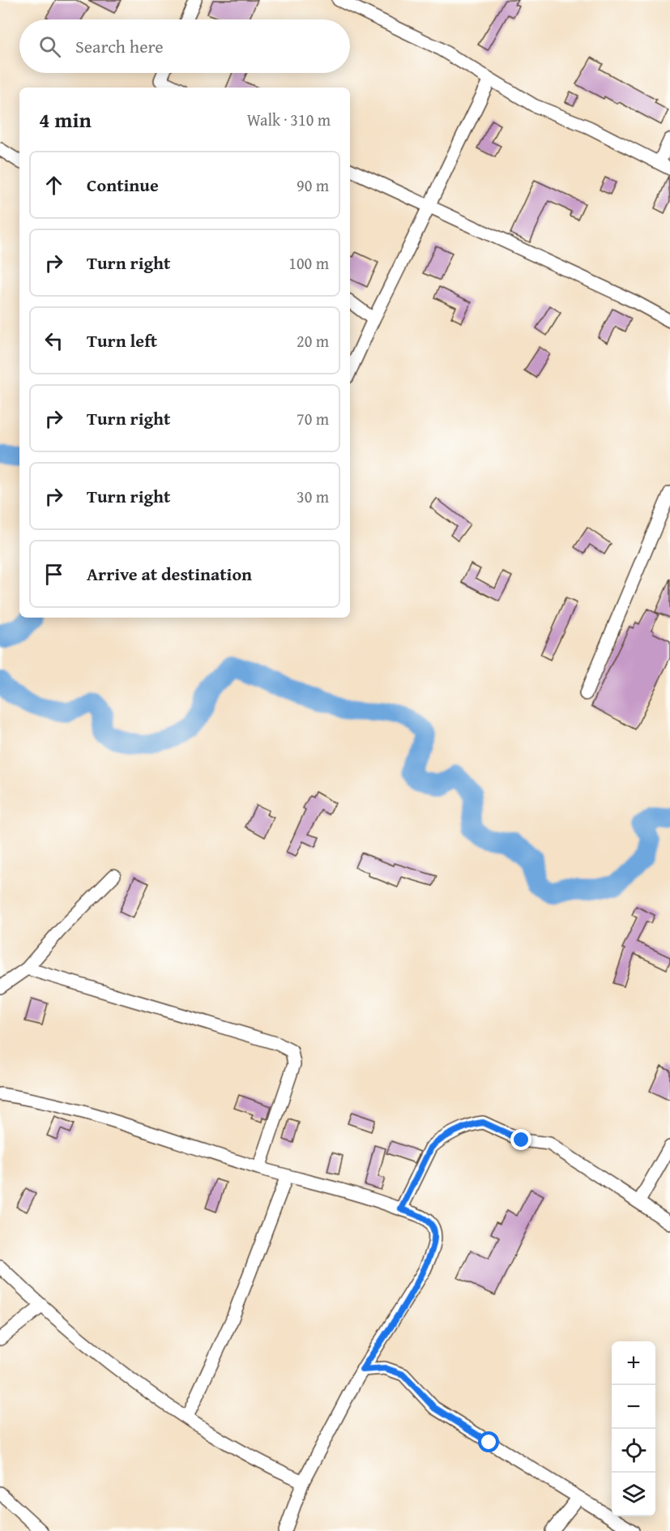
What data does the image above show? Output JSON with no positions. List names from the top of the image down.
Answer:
{
  "page": {
    "search": "Search here",
    "heading": ["4 min", "Walk · 310 m"],
    "list": [
      ["Continue", "90 m"],
      ["Turn right", "100 m"],
      ["Turn left", "20 m"],
      ["Turn right", "70 m"],
      ["Turn right", "30 m"],
      "Arrive at destination"
    ],
    "map_buttons": ["+", "−"]
  }
}
